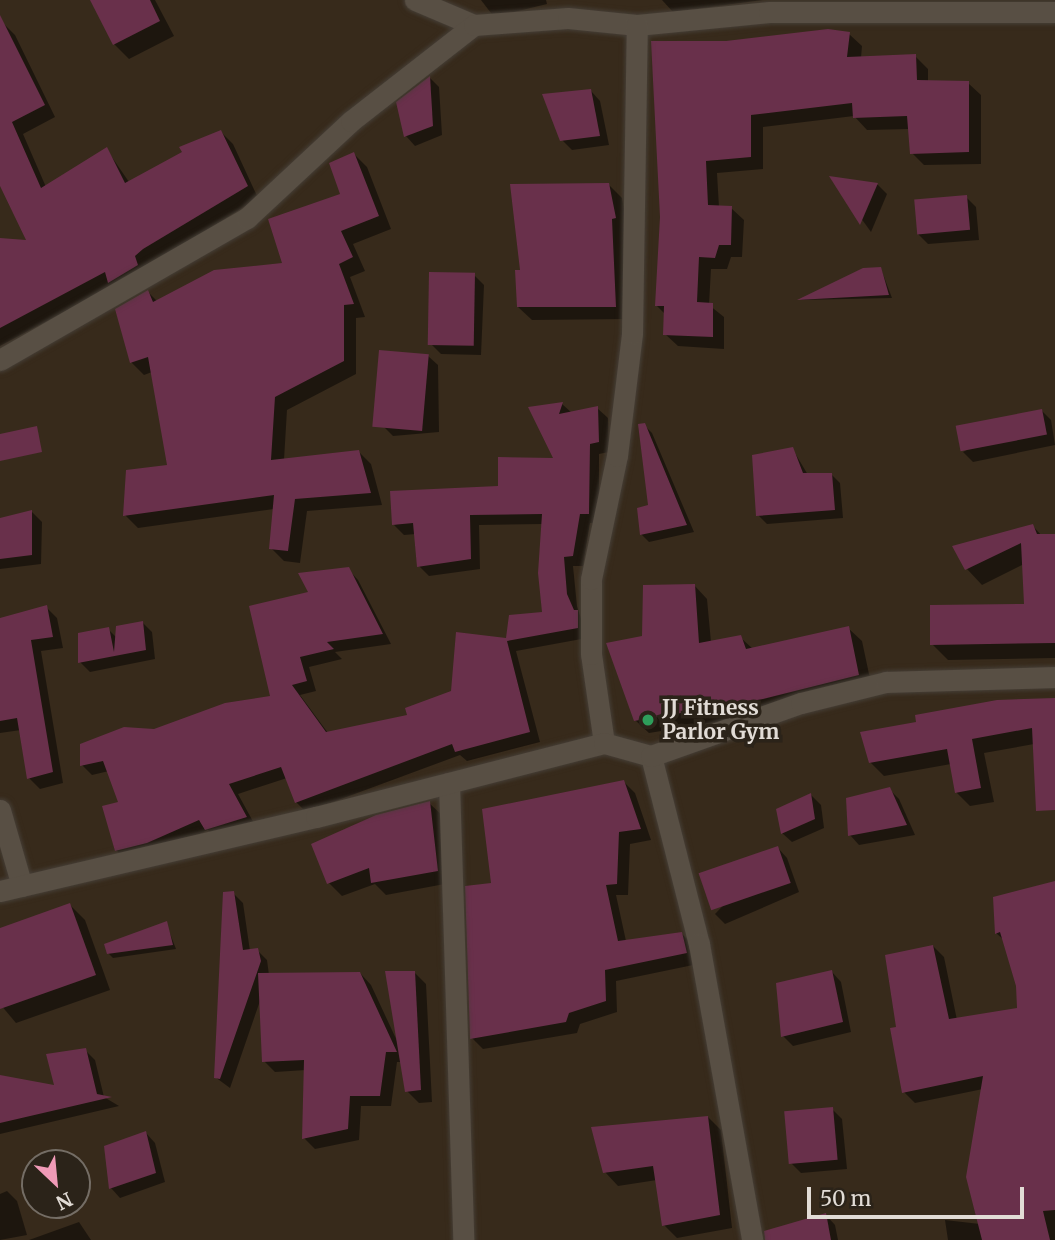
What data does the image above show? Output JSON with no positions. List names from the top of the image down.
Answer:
{
  "places": ["JJ Fitness Parlor Gym"],
  "scale_bar": "50 m",
  "north": "bottom right"
}
